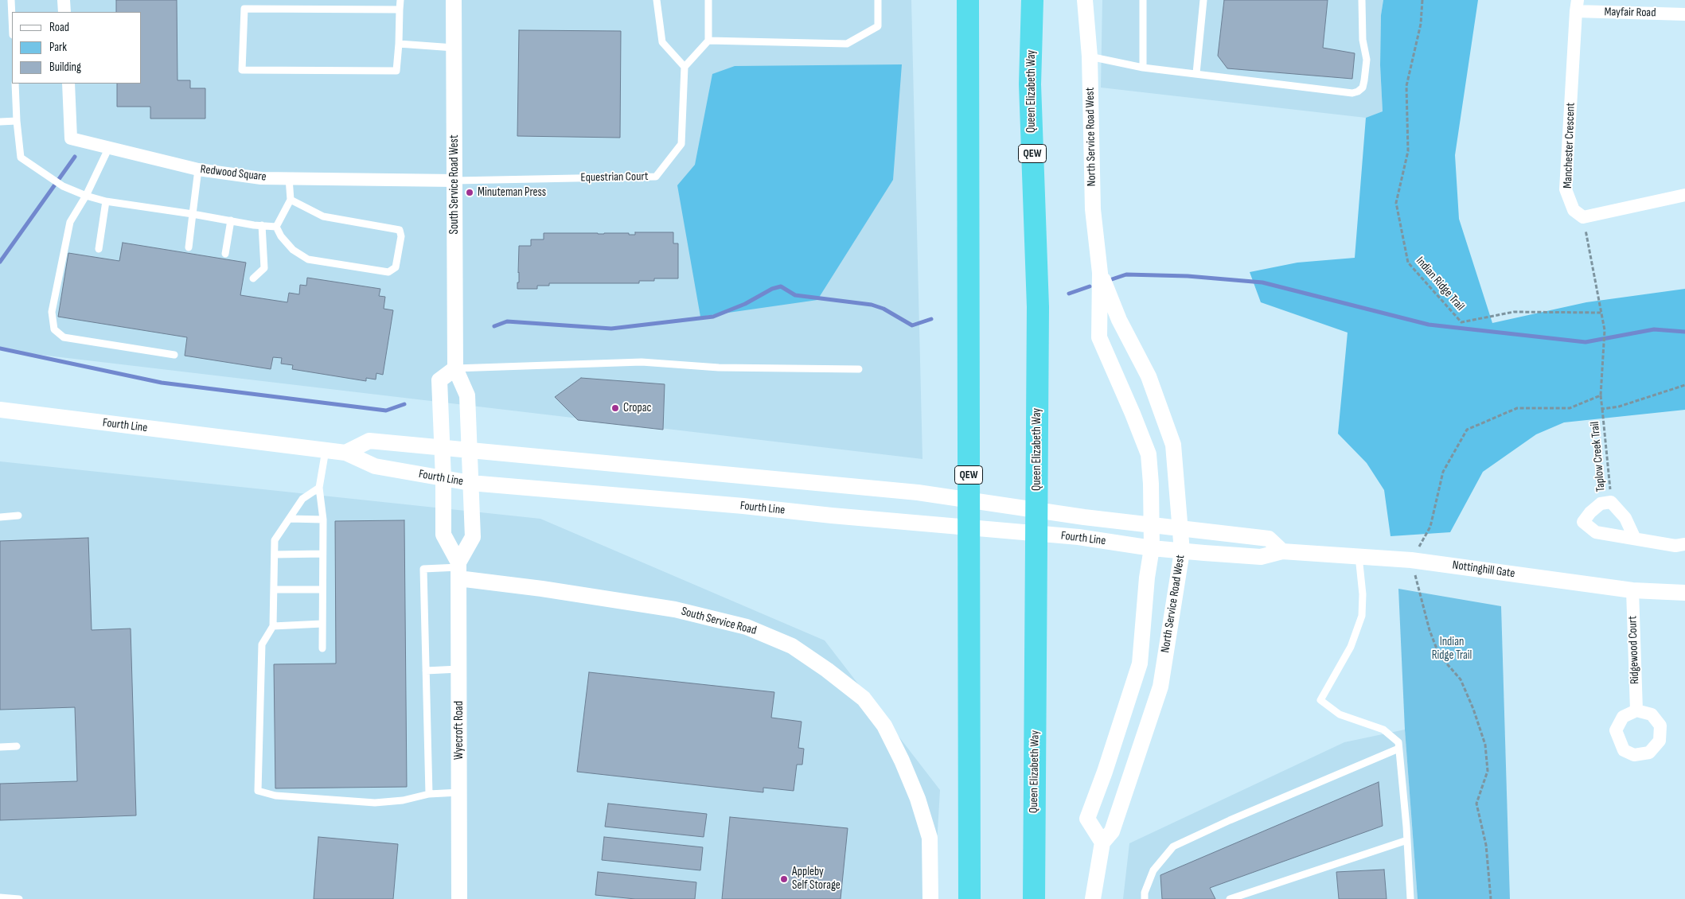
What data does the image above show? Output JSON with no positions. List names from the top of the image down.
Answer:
{
  "streets": {
    "highway": ["Queen Elizabeth Way", "QEW"],
    "street": [
      "Mayfair Road",
      "North Service Road West",
      "Manchester Crescent",
      "Redwood Square",
      "South Service Road West",
      "Fourth Line",
      "Nottinghill Gate",
      "South Service Road",
      "Ridgewood Court",
      "Wyecroft Road"
    ],
    "lane": ["Equestrian Court"],
    "path": ["Indian Ridge Trail", "Taplow Creek Trail"]
  },
  "crossings": [
    ["Mayfair Road", "Manchester Crescent"],
    ["North Service Road West", "Fourth Line"],
    ["North Service Road West", "Nottinghill Gate"],
    ["Redwood Square", "Equestrian Court"],
    ["Redwood Square", "South Service Road West"],
    ["Equestrian Court", "South Service Road West"],
    ["South Service Road West", "Fourth Line"],
    ["South Service Road West", "Wyecroft Road"],
    ["Fourth Line", "Nottinghill Gate"],
    ["Fourth Line", "Wyecroft Road"],
    ["Nottinghill Gate", "Ridgewood Court"],
    ["South Service Road", "Wyecroft Road"]
  ],
  "parks": ["Indian Ridge Trail"],
  "places": ["Minuteman Press", "Cropac", "Appleby Self Storage"],
  "legend": ["Road", "Park", "Building"]
}
